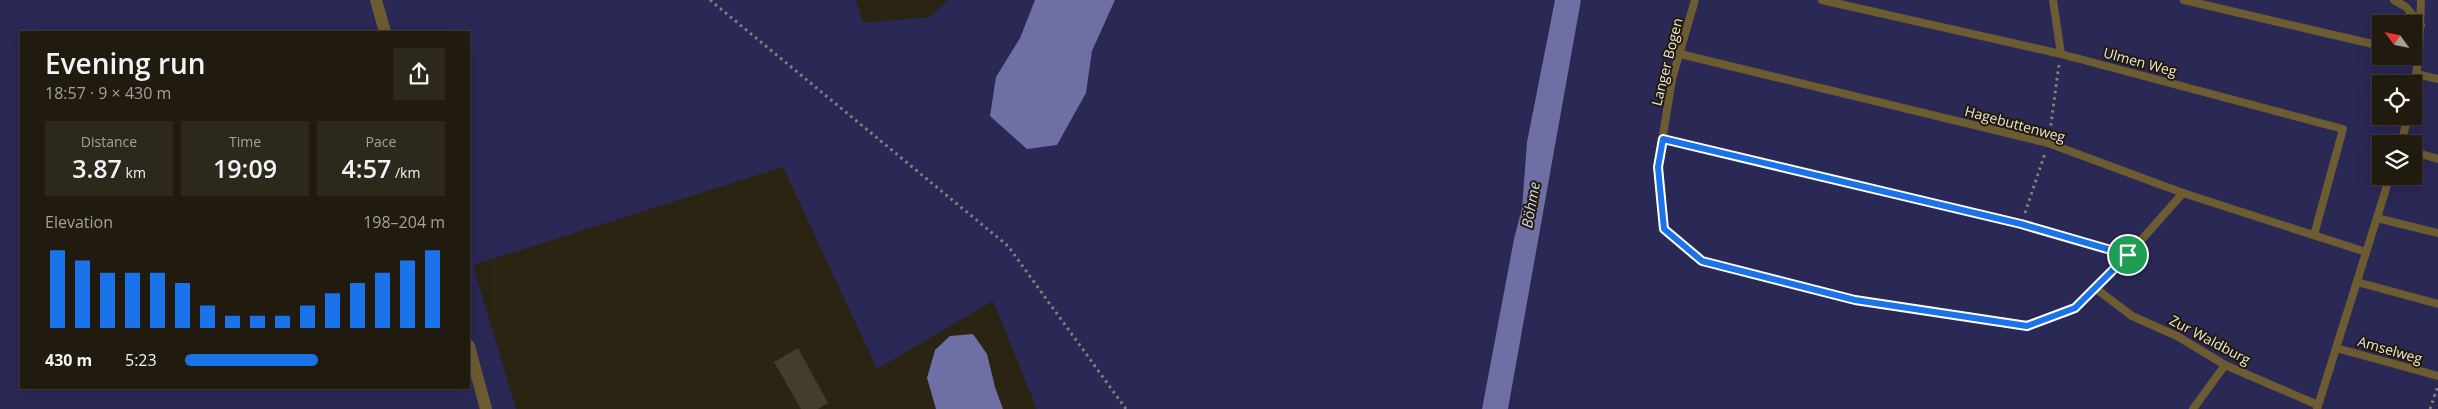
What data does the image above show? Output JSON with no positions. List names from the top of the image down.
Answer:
{
  "streets": {
    "lane": [
      "Langer Bogen",
      "Ulmen Weg",
      "Hagebuttenweg",
      "Zur Waldburg",
      "Amselweg"
    ]
  },
  "crossings": [
    ["Langer Bogen", "Hagebuttenweg"],
    ["Langer Bogen", "Zur Waldburg"],
    ["Ulmen Weg", "Hagebuttenweg"]
  ],
  "water": ["Böhme"],
  "north": "top left",
  "page": {
    "heading": ["Evening run", "18:57 · 9 × 430 m"],
    "stats": [
      ["Distance", "3.87 km"],
      ["Time", "19:09"],
      ["Pace", "4:57 /km"]
    ],
    "chart": ["Elevation", "198–204 m"],
    "list": [
      {
        "name": "430 m",
        "note": "5:23"
      }
    ]
  }
}
